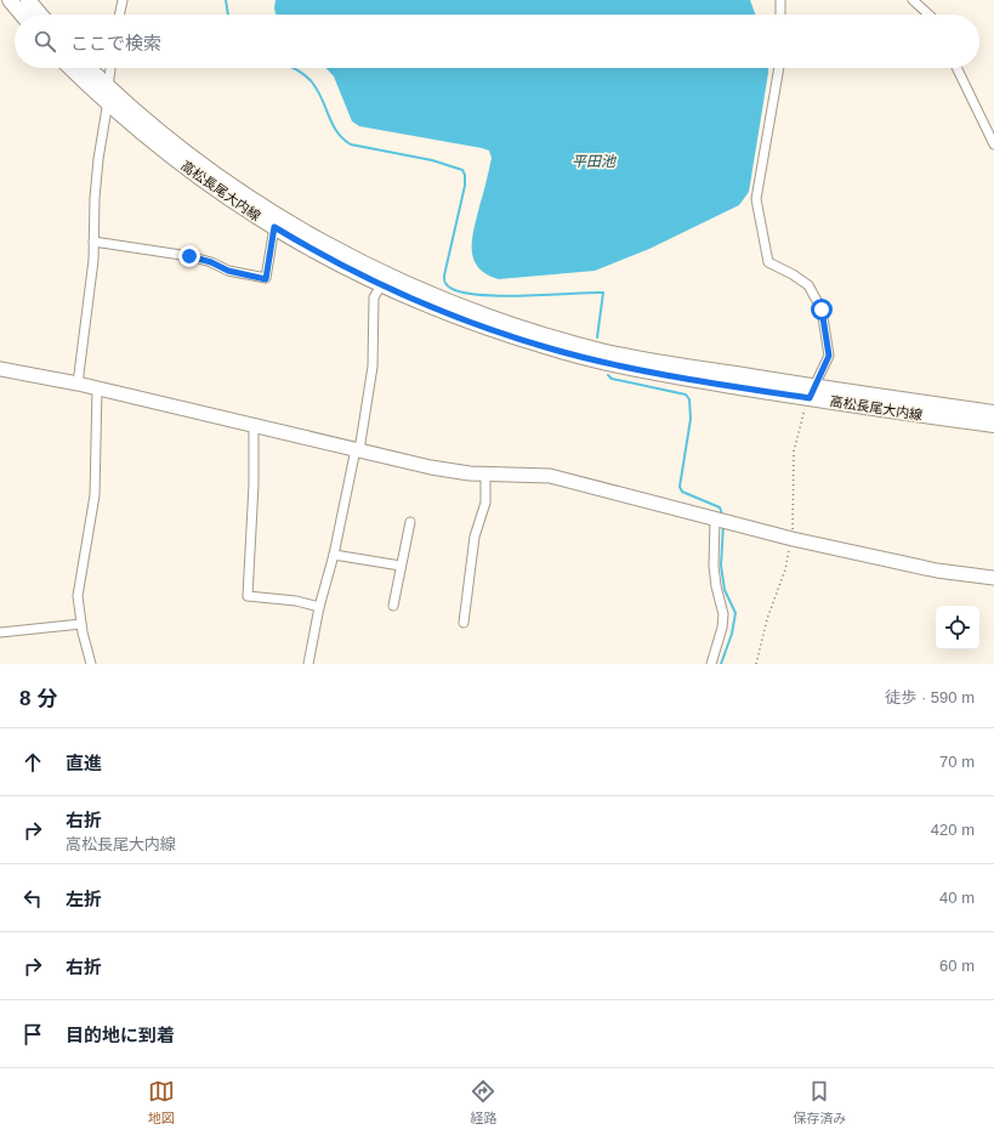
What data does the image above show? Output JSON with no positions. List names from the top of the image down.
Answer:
{
  "streets": {
    "main road": ["高松長尾大内線"]
  },
  "water": ["平田池"],
  "page": {
    "search": "ここで検索",
    "heading": ["8 分", "徒歩 · 590 m"],
    "list": [
      ["直進", "70 m"],
      ["右折", "高松長尾大内線", "420 m"],
      ["左折", "40 m"],
      ["右折", "60 m"],
      "目的地に到着"
    ],
    "nav": ["地図", "経路", "保存済み"]
  }
}
